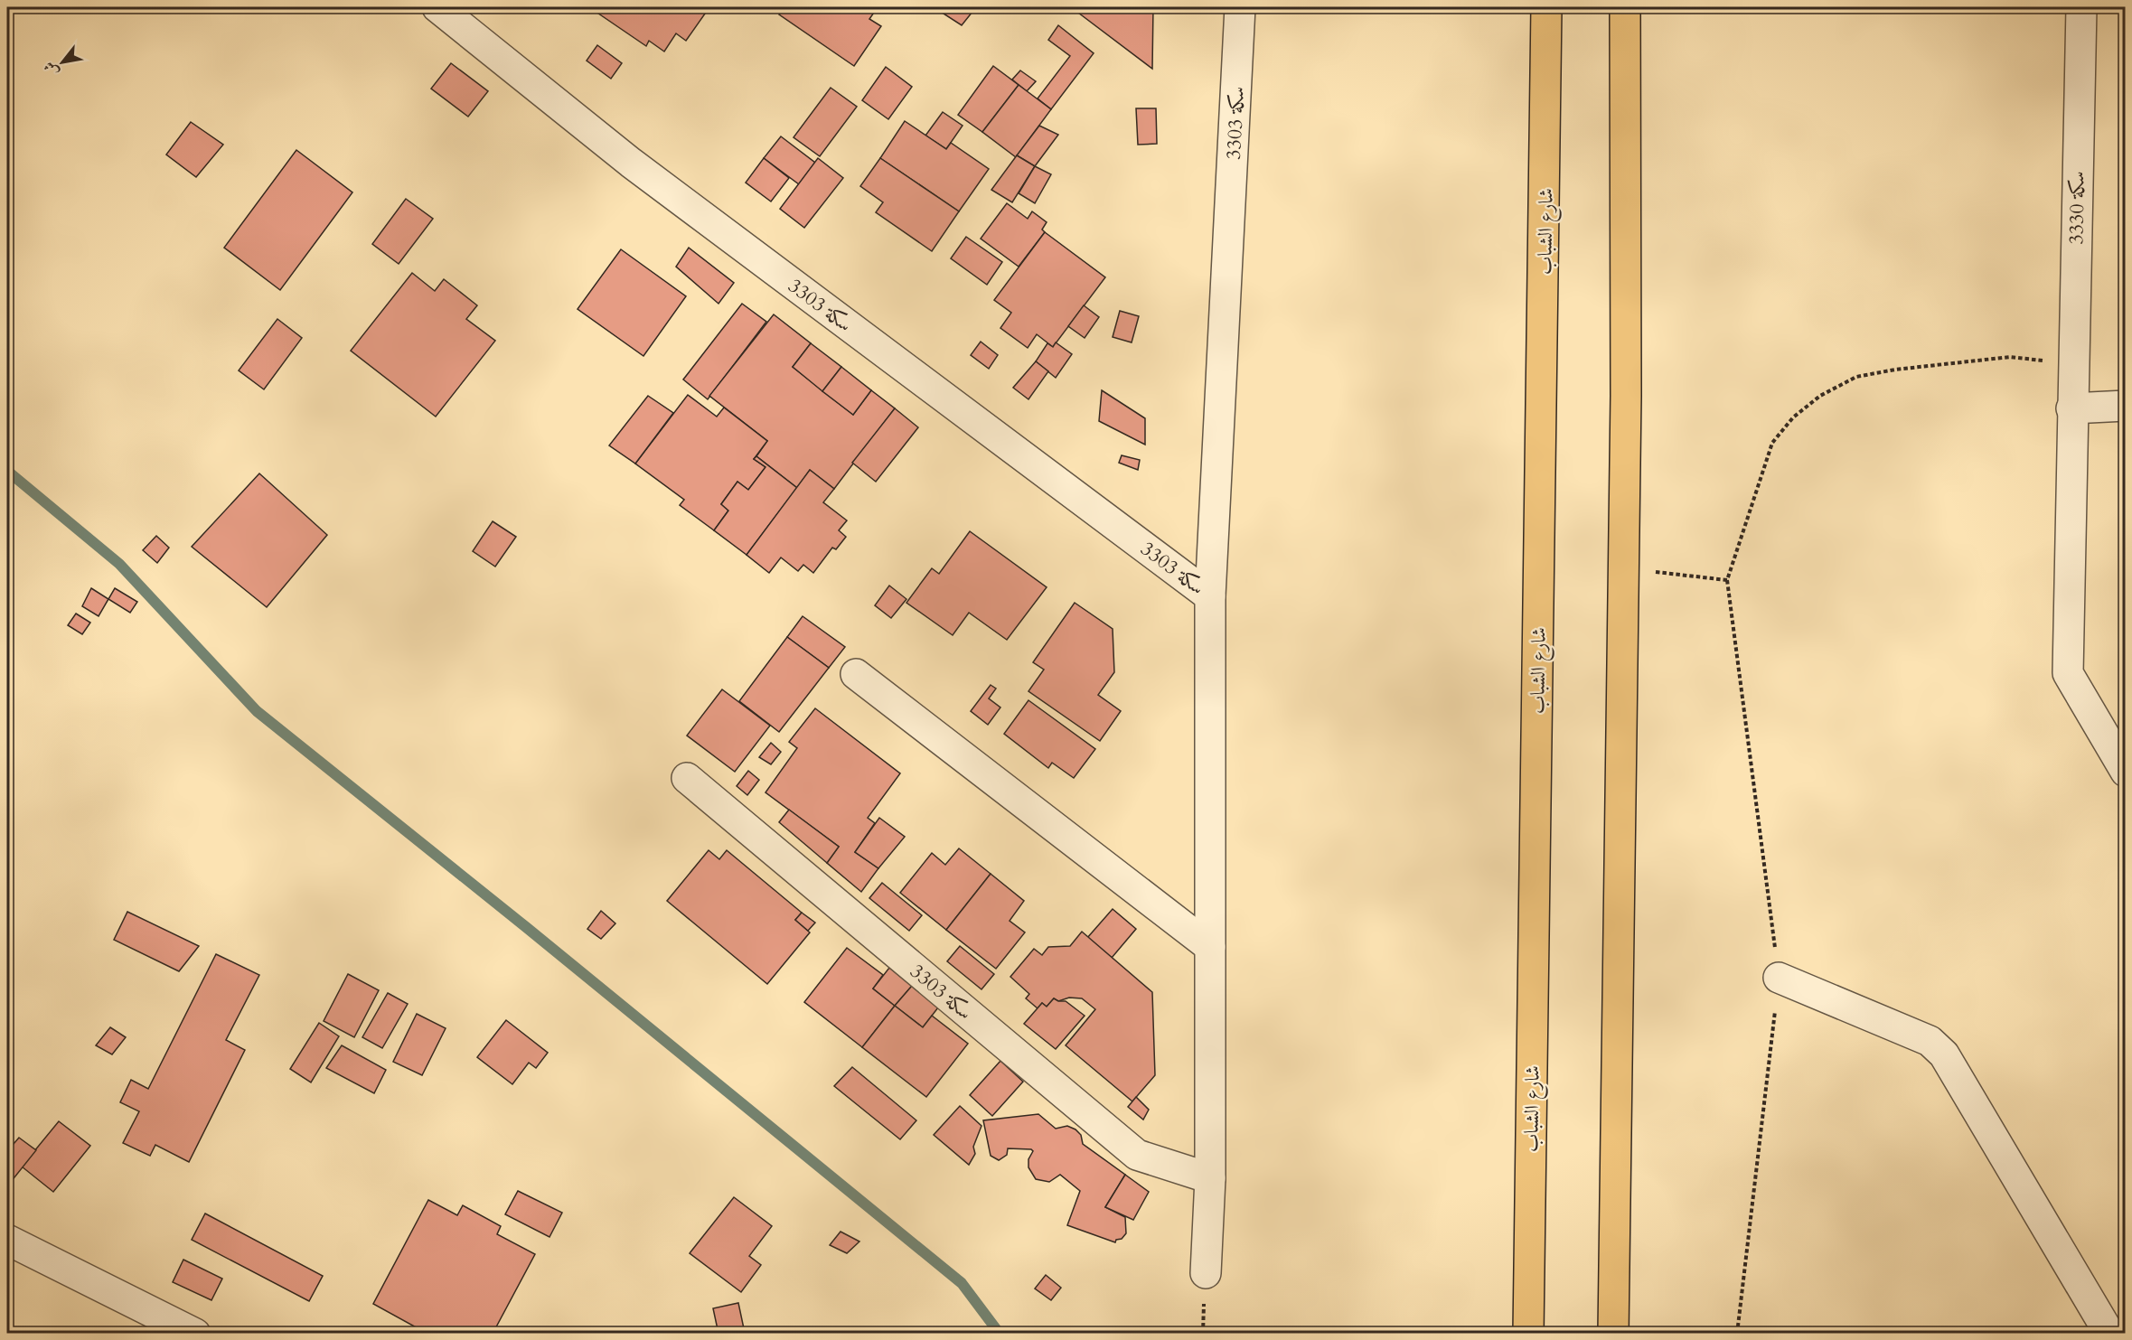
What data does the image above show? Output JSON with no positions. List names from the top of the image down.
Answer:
{
  "streets": {
    "main road": ["شارع الشباب"],
    "street": ["سكة 3303", "سكة 3330"]
  },
  "north": "bottom left"
}
